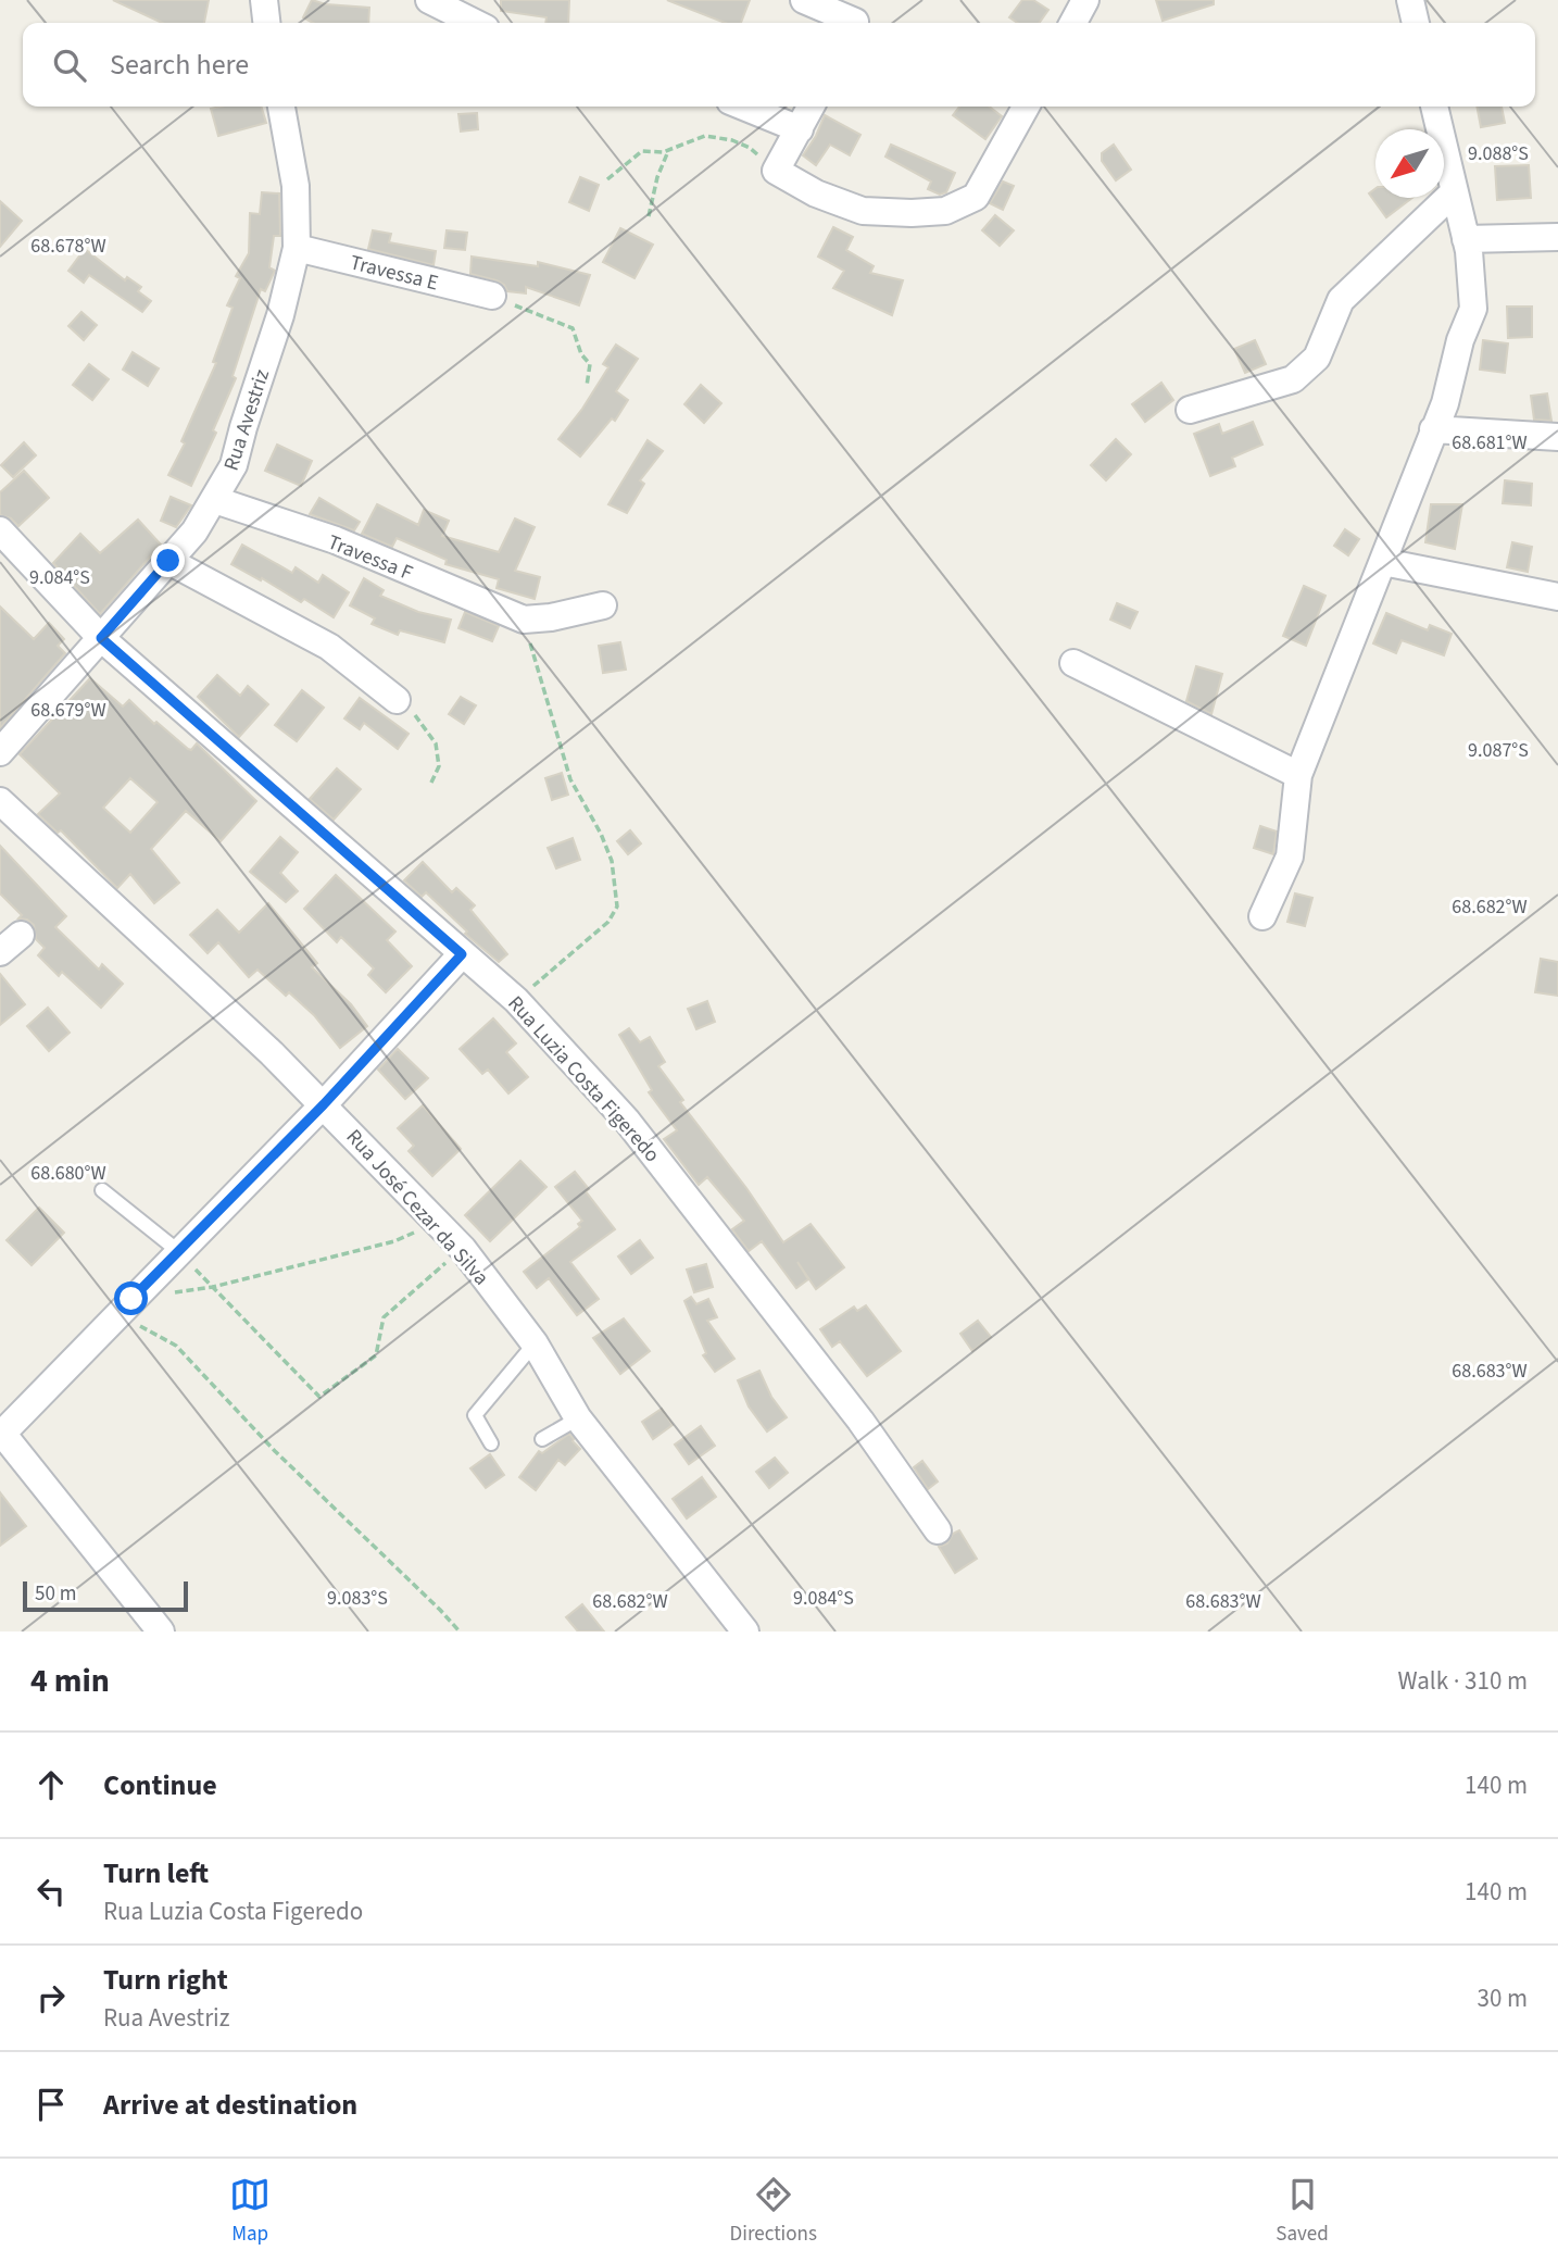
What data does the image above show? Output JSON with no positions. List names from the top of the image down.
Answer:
{
  "streets": {
    "street": [
      "Travessa E",
      "Rua Avestriz",
      "Travessa F",
      "Rua Luzia Costa Figeredo",
      "Rua José Cezar da Silva"
    ]
  },
  "crossings": [
    ["Travessa E", "Rua Avestriz"],
    ["Rua Avestriz", "Travessa F"],
    ["Rua Avestriz", "Rua Luzia Costa Figeredo"]
  ],
  "scale_bar": "50 m",
  "north": "bottom left",
  "page": {
    "search": "Search here",
    "scale": "50 m",
    "heading": ["4 min", "Walk · 310 m"],
    "list": [
      ["Continue", "140 m"],
      ["Turn left", "Rua Luzia Costa Figeredo", "140 m"],
      ["Turn right", "Rua Avestriz", "30 m"],
      "Arrive at destination"
    ],
    "nav": ["Map", "Directions", "Saved"]
  },
  "coordinates": [
    "9.088°S",
    "68.678°W",
    "68.681°W",
    "9.084°S",
    "68.679°W",
    "9.087°S",
    "68.682°W",
    "68.680°W",
    "68.683°W",
    "9.083°S"
  ]
}
